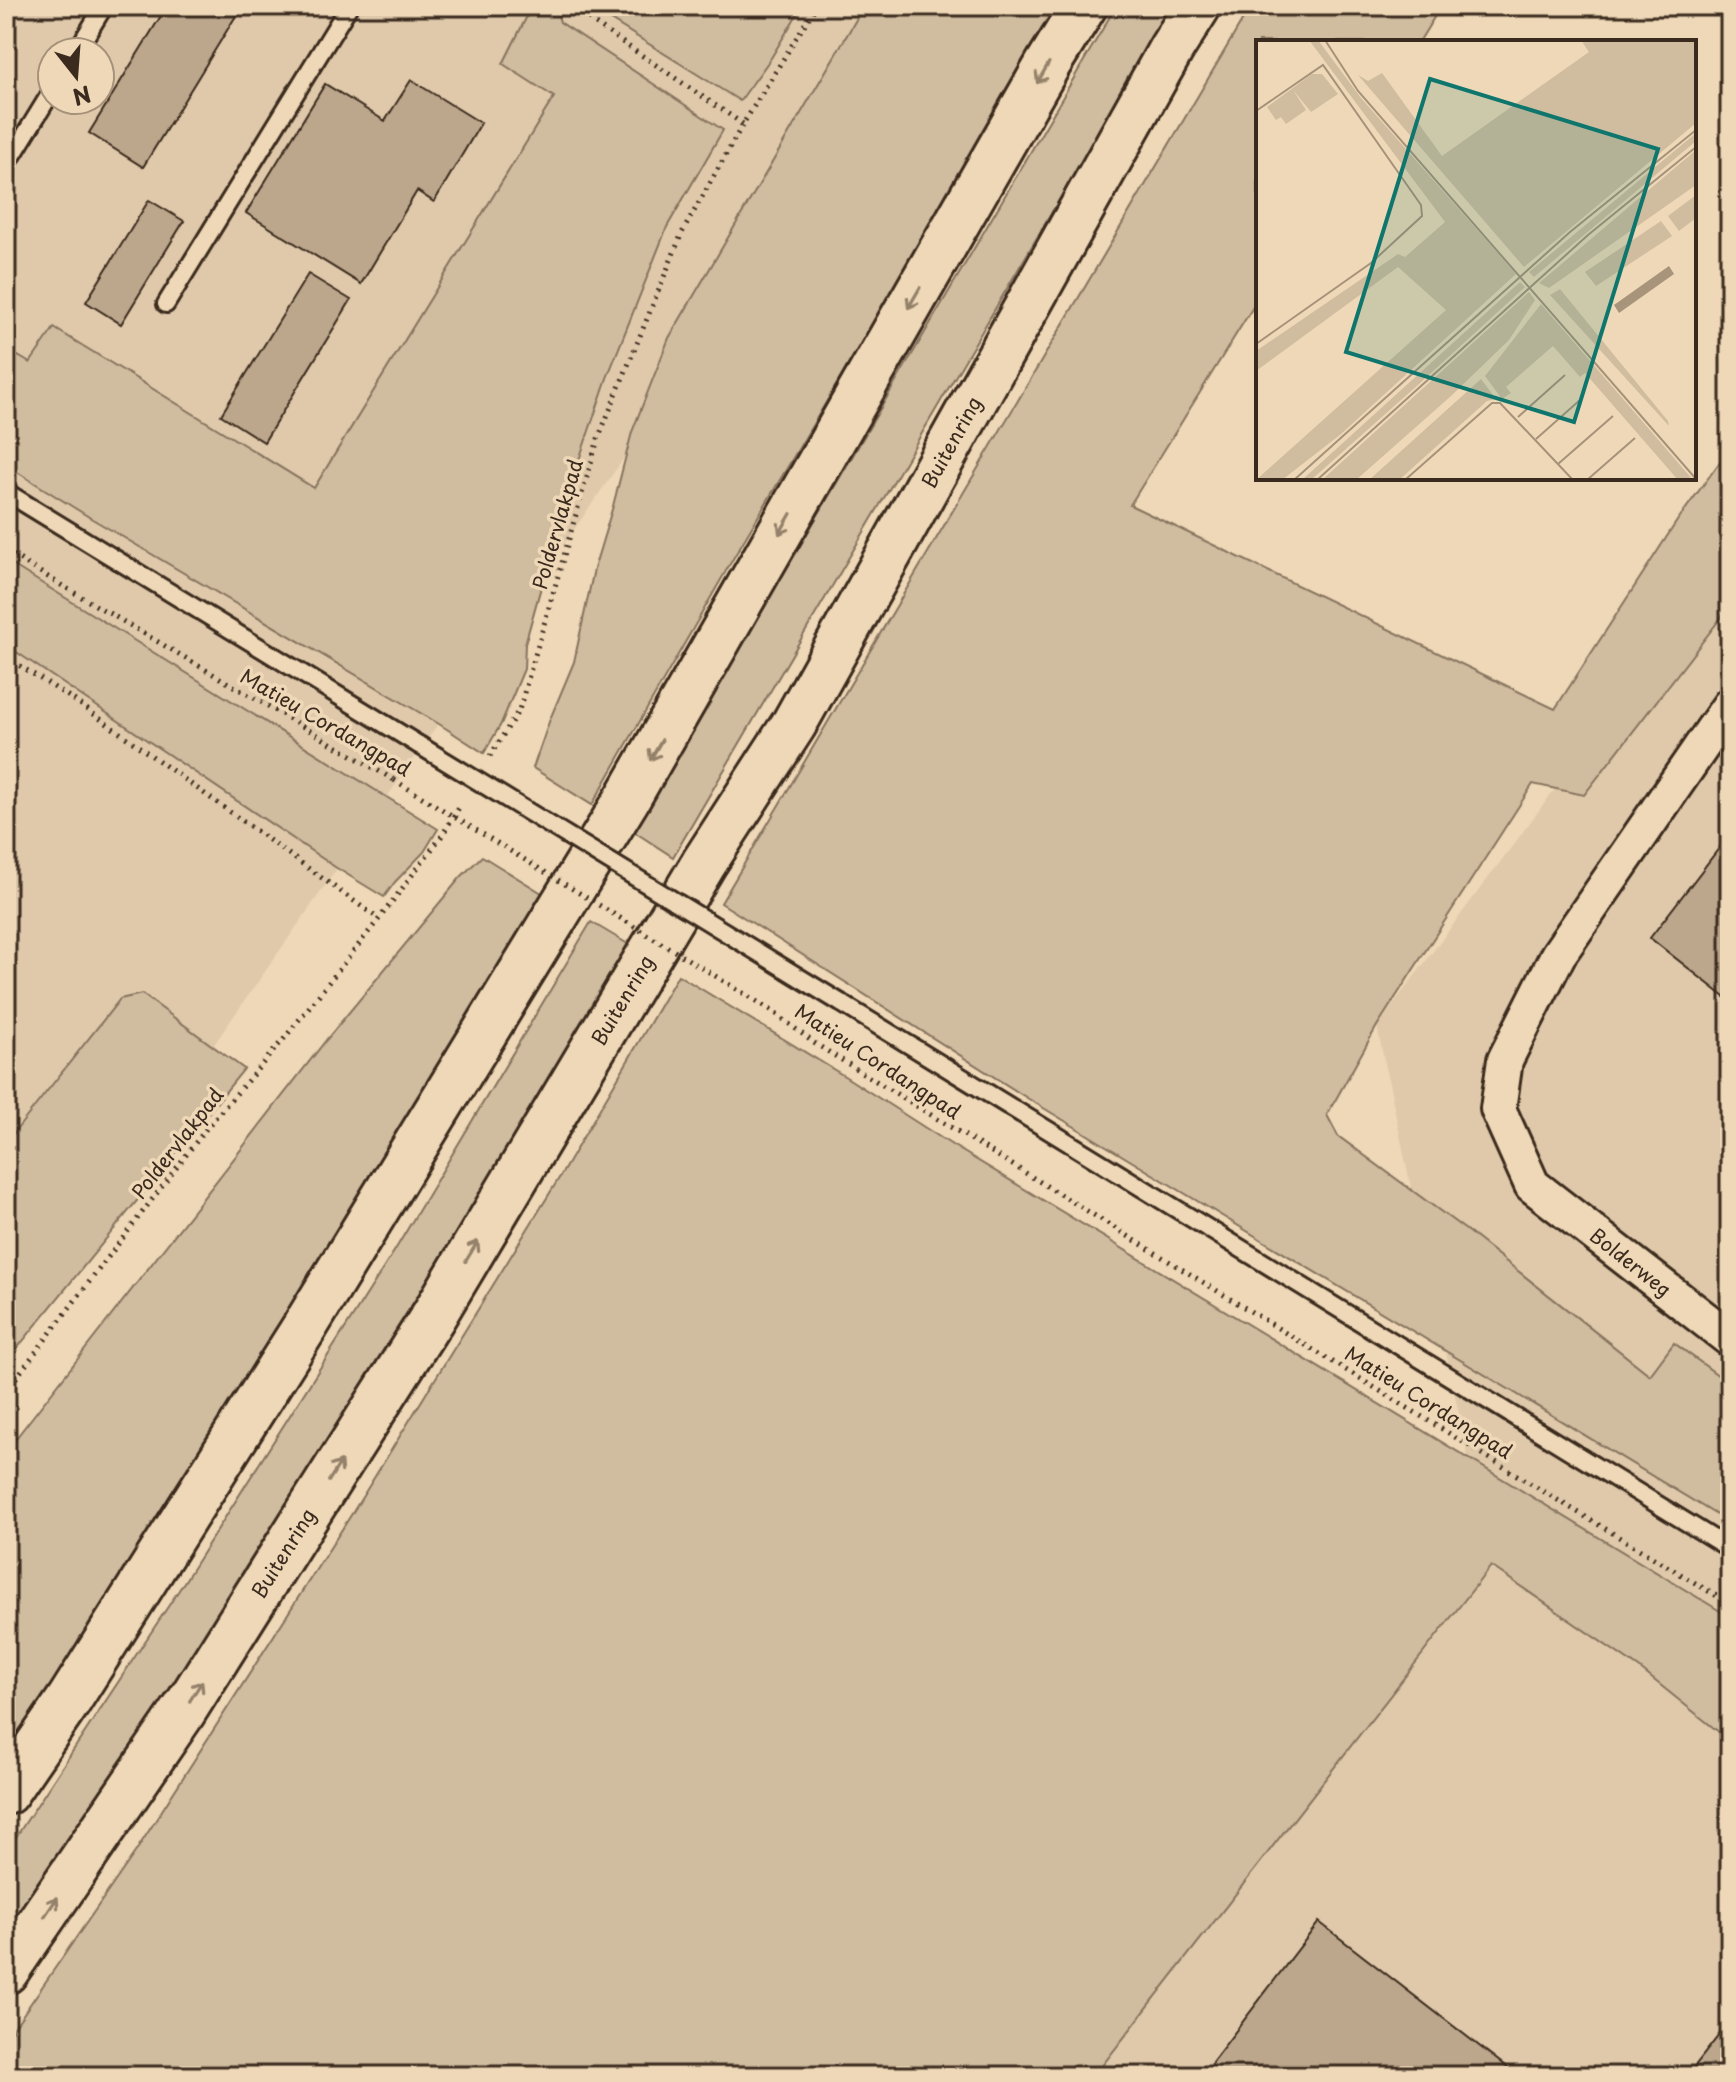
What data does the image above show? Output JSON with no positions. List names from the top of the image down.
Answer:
{
  "streets": {
    "highway": ["Buitenring"],
    "street": ["Bolderweg"],
    "path": ["Poldervlakpad", "Matieu Cordangpad"]
  },
  "north": "bottom"
}
